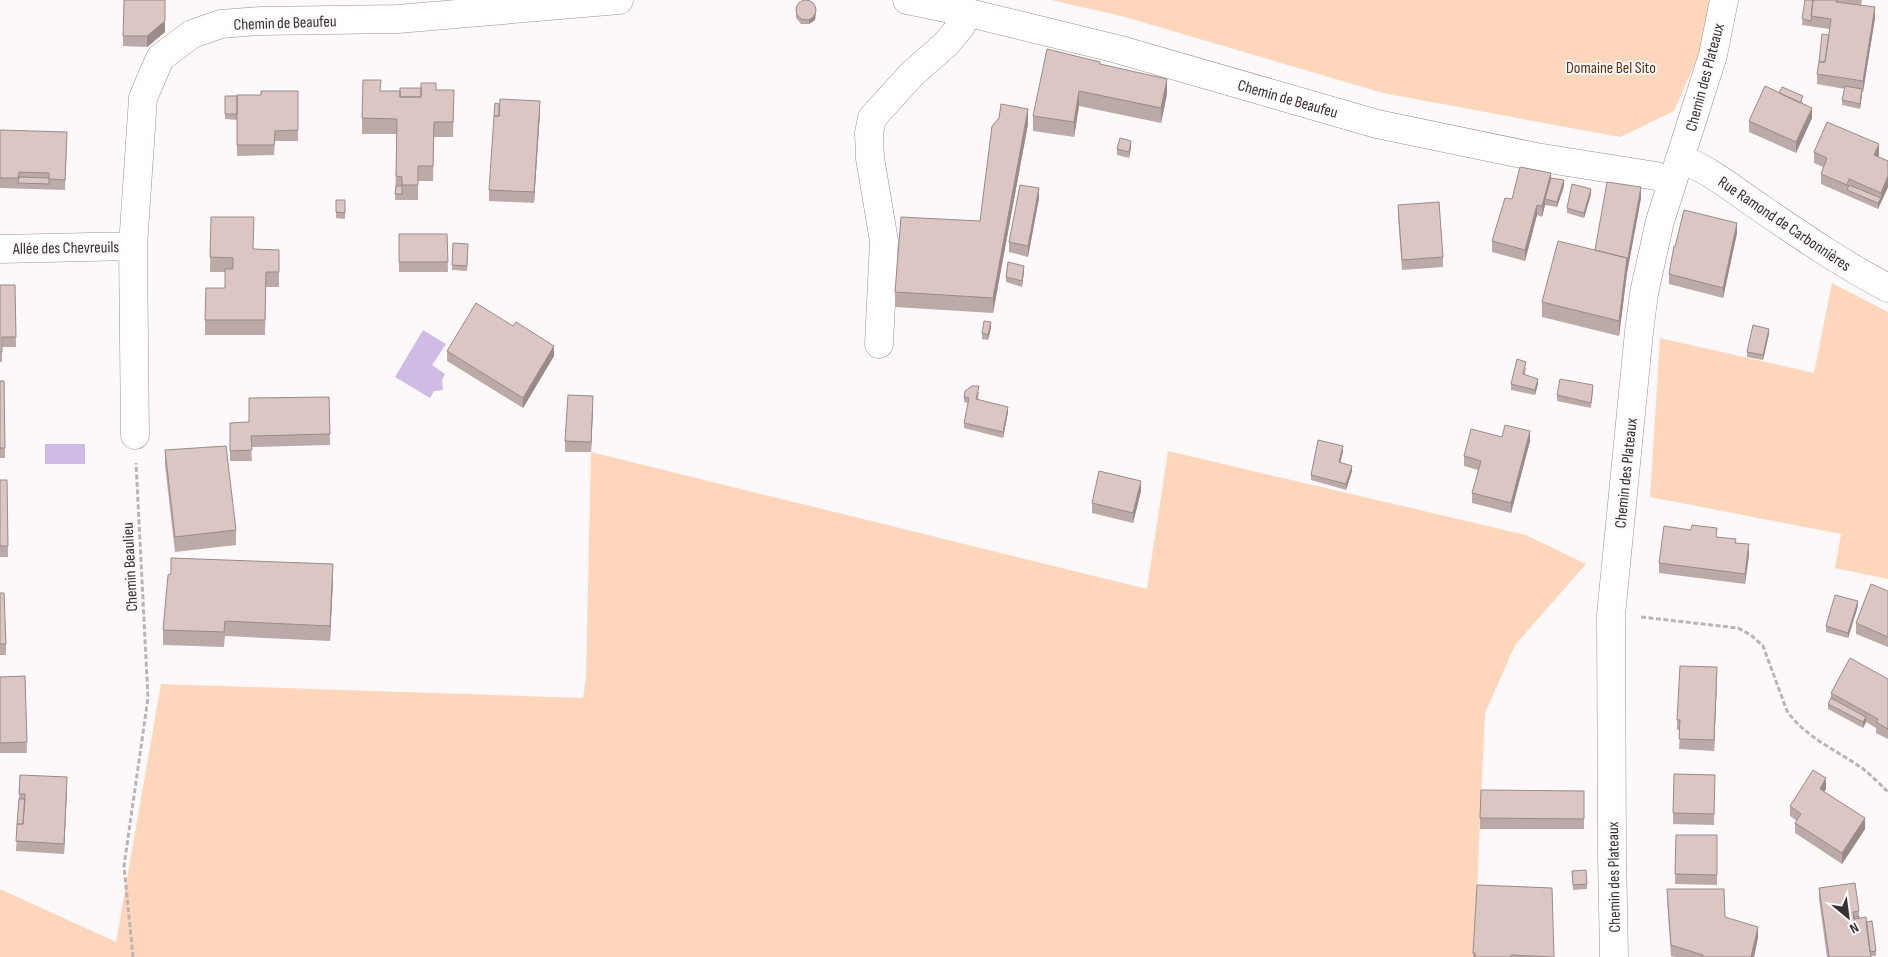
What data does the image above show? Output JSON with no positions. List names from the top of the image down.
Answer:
{
  "streets": {
    "street": [
      "Chemin de Beaufeu",
      "Chemin des Plateaux",
      "Rue Ramond de Carbonnières",
      "Allée des Chevreuils"
    ],
    "path": ["Chemin Beaulieu"]
  },
  "crossings": [
    ["Chemin de Beaufeu", "Chemin des Plateaux"],
    ["Chemin de Beaufeu", "Rue Ramond de Carbonnières"],
    ["Chemin de Beaufeu", "Allée des Chevreuils"],
    ["Chemin de Beaufeu", "Chemin Beaulieu"],
    ["Chemin des Plateaux", "Rue Ramond de Carbonnières"]
  ],
  "parks": ["Domaine Bel Sito"],
  "north": "bottom right"
}
